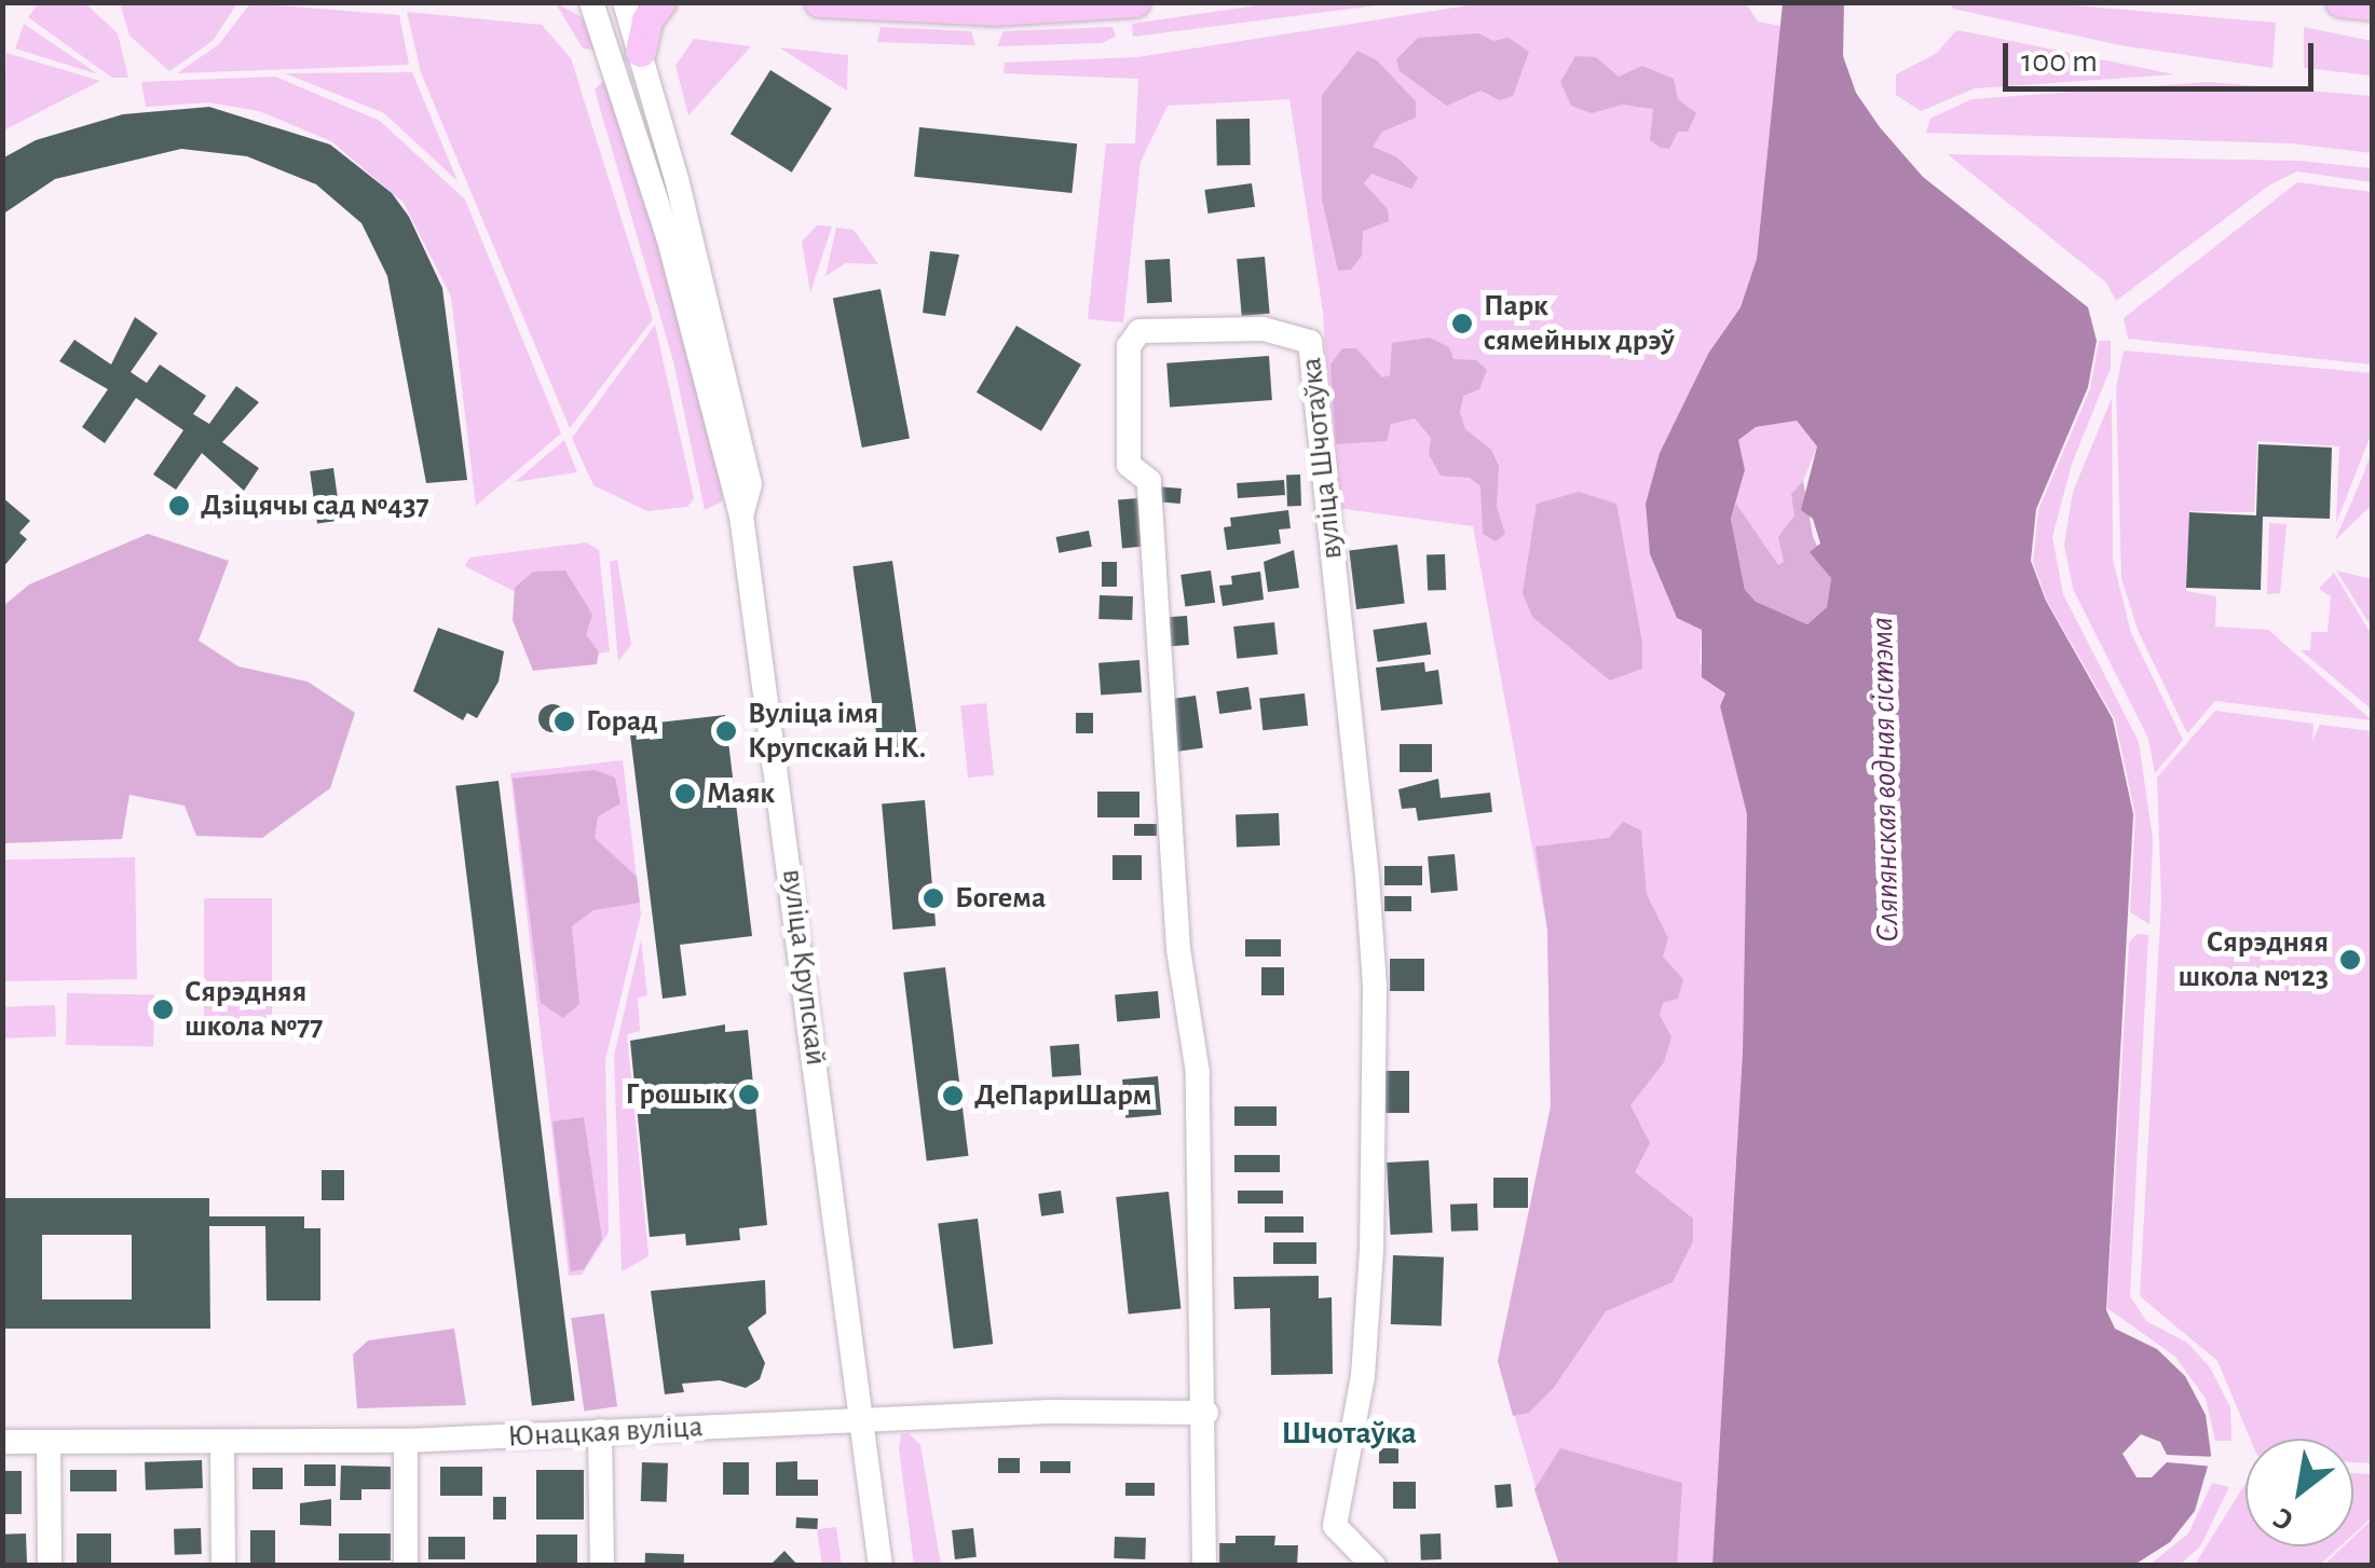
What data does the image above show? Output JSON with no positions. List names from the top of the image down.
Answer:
{
  "streets": {
    "street": ["вуліца Шчотаўка", "вуліца Крупскай", "Юнацкая вуліца"]
  },
  "crossings": [
    ["вуліца Шчотаўка", "Юнацкая вуліца"],
    ["вуліца Крупскай", "Юнацкая вуліца"]
  ],
  "districts": ["Шчотаўка"],
  "water": ["Сляпянская водная сістэма"],
  "places": [
    "Парк сямейных дрэў",
    "Дзіцячы сад №437",
    "Горад",
    "Вуліца імя Крупскай Н.К.",
    "Маяк",
    "Богема",
    "Сярэдняя школа №123",
    "Сярэдняя школа №77",
    "Грошык",
    "ДеПариШарм"
  ],
  "scale_bar": "100 m",
  "north": "bottom left"
}
